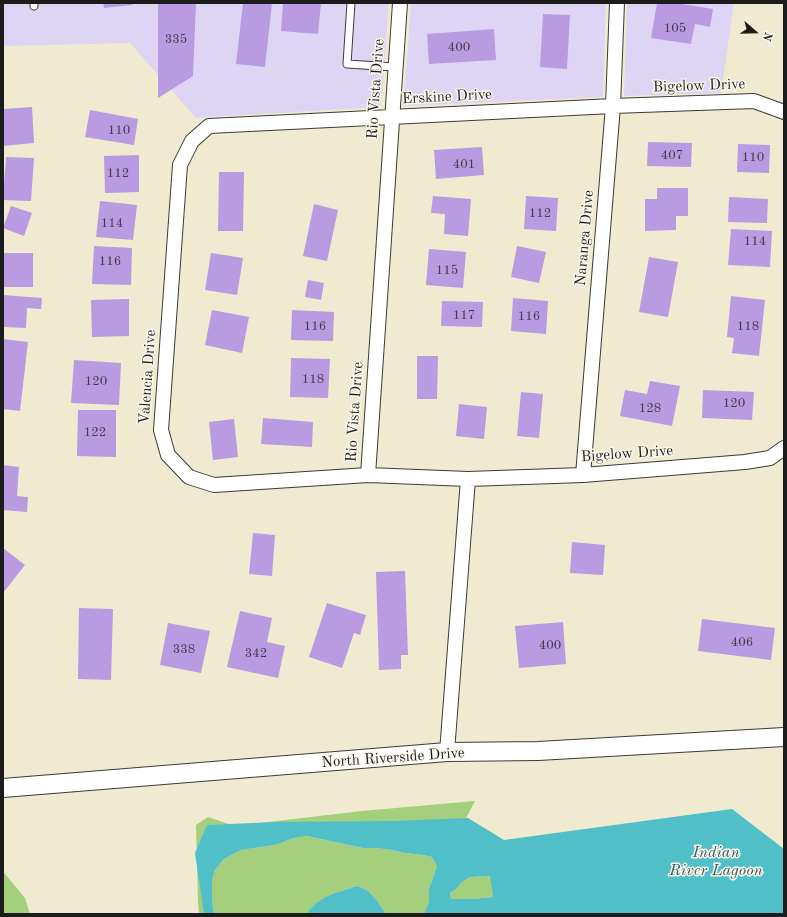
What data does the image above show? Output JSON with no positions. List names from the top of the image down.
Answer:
{
  "streets": {
    "street": [
      "Bigelow Drive",
      "Rio Vista Drive",
      "Erskine Drive",
      "Naranga Drive",
      "Valencia Drive",
      "North Riverside Drive"
    ]
  },
  "crossings": [
    ["Bigelow Drive", "Rio Vista Drive"],
    ["Bigelow Drive", "Erskine Drive"],
    ["Bigelow Drive", "Naranga Drive"],
    ["Rio Vista Drive", "Erskine Drive"],
    ["Rio Vista Drive", "Valencia Drive"],
    ["Erskine Drive", "Naranga Drive"],
    ["Erskine Drive", "Valencia Drive"]
  ],
  "water": ["Indian River Lagoon"],
  "house_numbers": [
    "105",
    "335",
    "400",
    "110",
    "407",
    "110",
    "401",
    "112",
    "112",
    "114",
    "114",
    "116",
    "115",
    "117",
    "116",
    "116",
    "118",
    "118",
    "120",
    "120",
    "128",
    "122",
    "406",
    "400",
    "338",
    "342"
  ],
  "north": "right"
}
